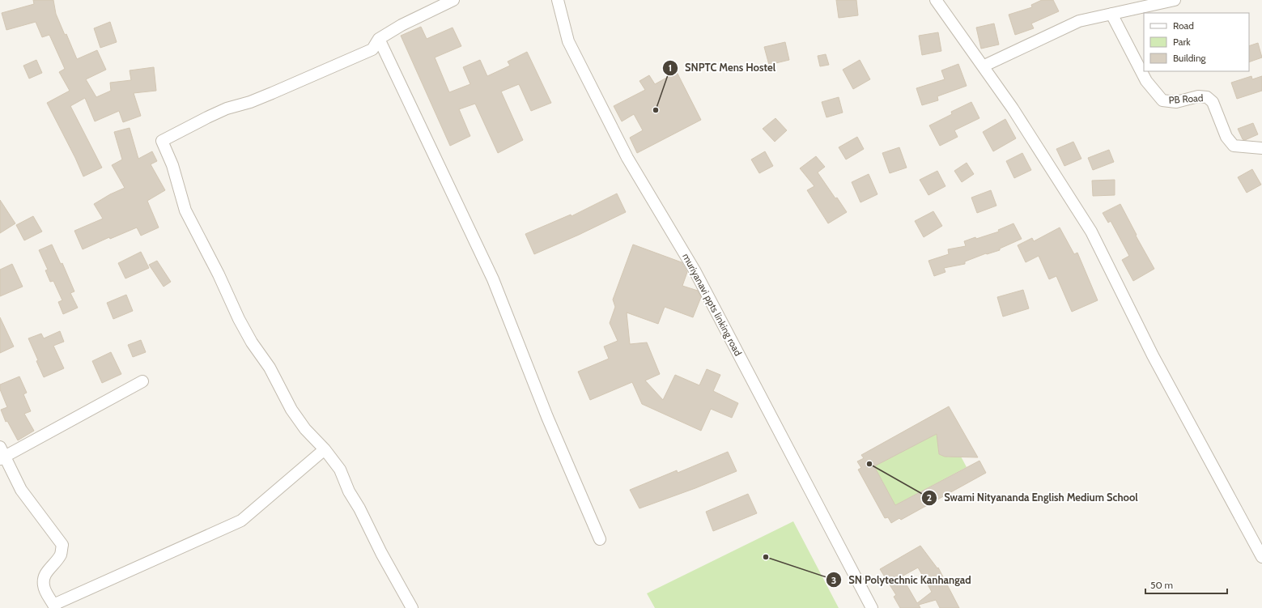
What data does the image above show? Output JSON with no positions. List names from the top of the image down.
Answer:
{
  "streets": {
    "street": ["PB Road", "muriyanavi ppts linking road"]
  },
  "places": ["SNPTC Mens Hostel", "Swami Nityananda English Medium School", "SN Polytechnic Kanhangad"],
  "legend": ["Road", "Park", "Building"],
  "scale_bar": "50 m"
}
